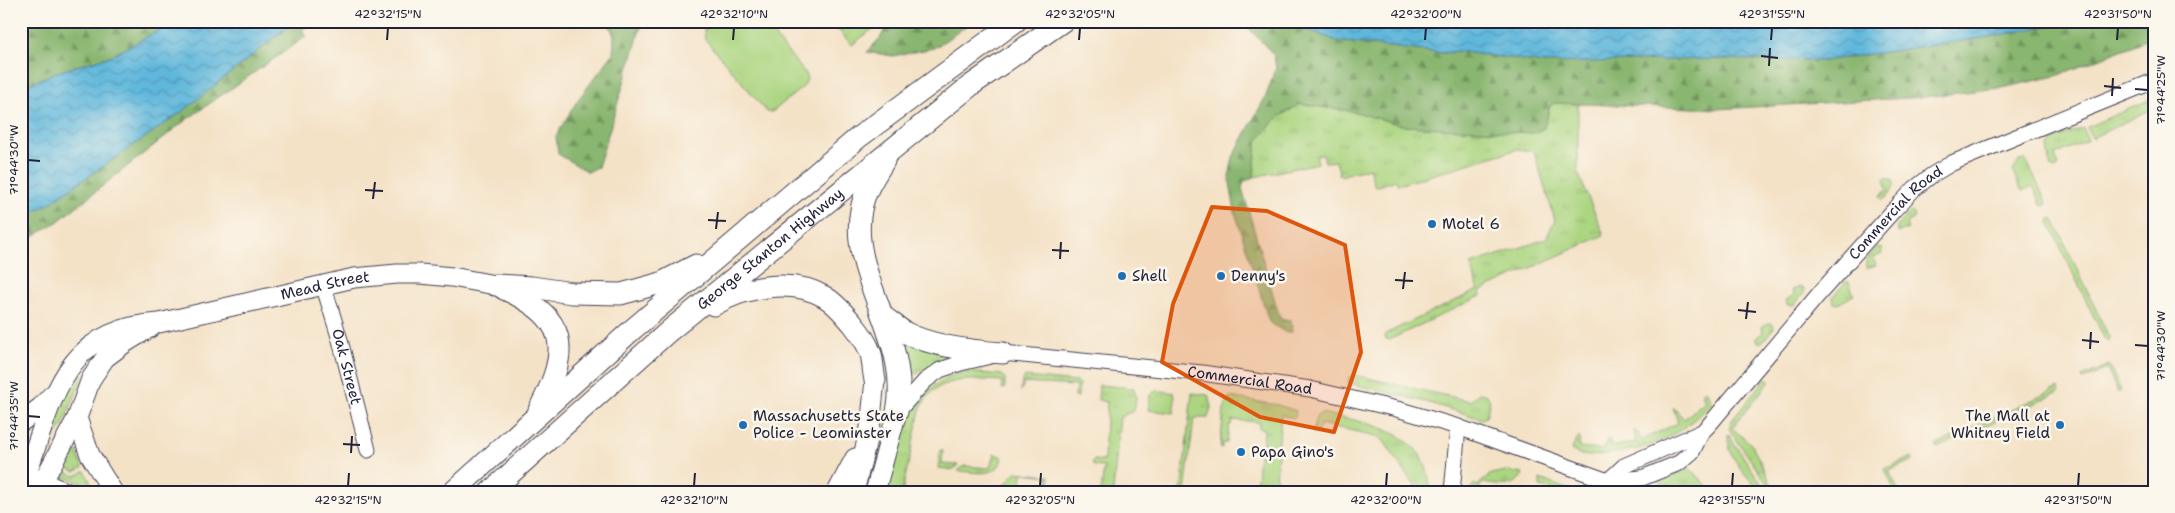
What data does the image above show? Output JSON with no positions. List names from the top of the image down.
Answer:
{
  "streets": {
    "highway": ["George Stanton Highway"],
    "main road": ["Mead Street"],
    "street": ["Commercial Road", "Oak Street"]
  },
  "crossings": [
    ["Mead Street", "Oak Street"]
  ],
  "places": [
    "Motel 6",
    "Shell",
    "Denny's",
    "Massachusetts State Police - Leominster",
    "The Mall at Whitney Field",
    "Papa Gino's"
  ],
  "coordinates": [
    "42°32'15\"N",
    "42°32'10\"N",
    "42°32'05\"N",
    "42°32'00\"N",
    "42°31'55\"N",
    "42°31'50\"N",
    "71°44'25\"W",
    "71°44'30\"W",
    "71°44'35\"W"
  ]
}
